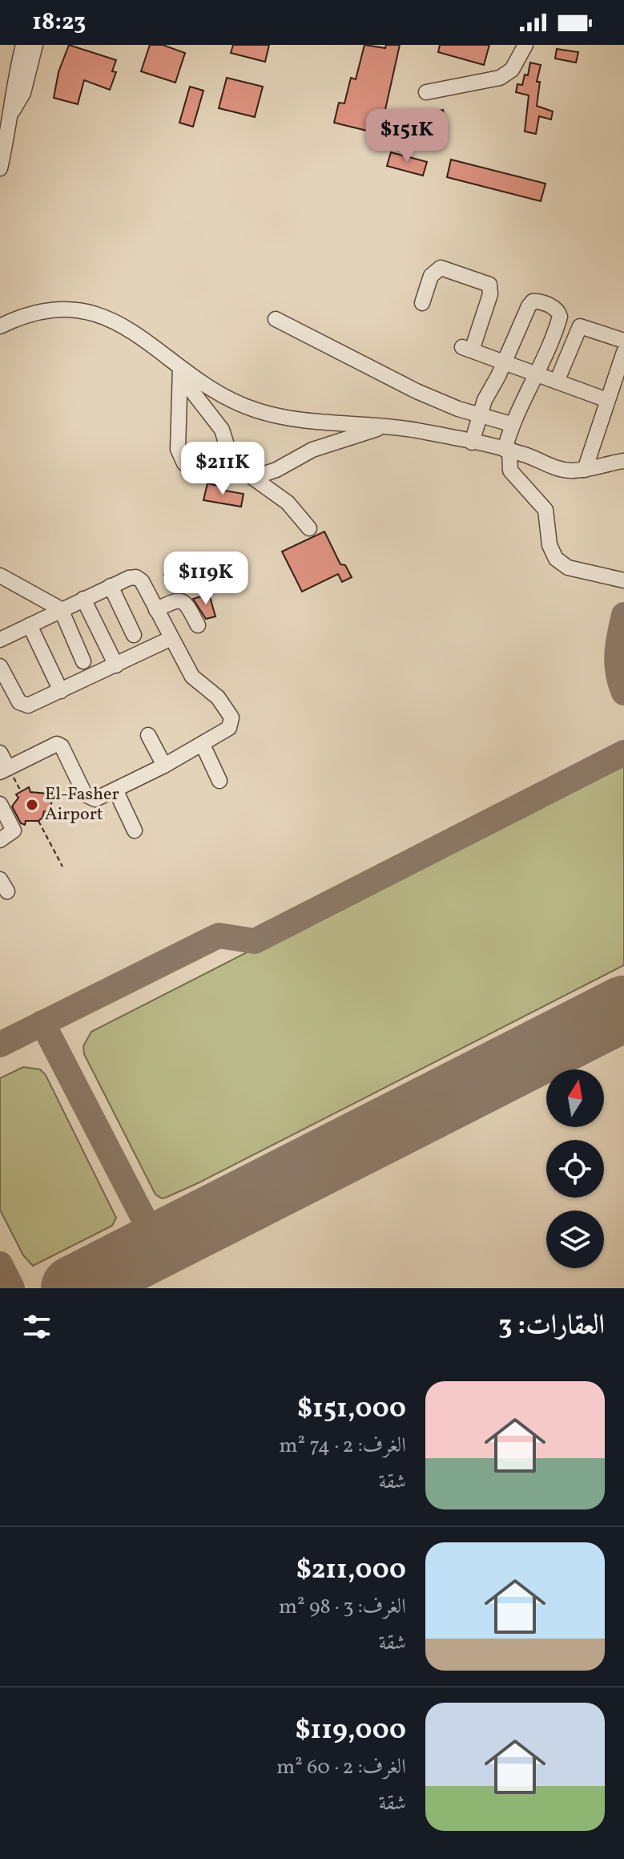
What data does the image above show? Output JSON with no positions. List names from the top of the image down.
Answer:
{
  "places": ["El-Fasher Airport"],
  "north": "top",
  "page": {
    "status": "18:23",
    "price": ["$151K", "$211K", "$119K"],
    "heading": "العقارات: 3",
    "list": [
      {
        "name": "$151,000",
        "note": "الغرف: 2 · 74 m² · شقة"
      },
      {
        "name": "$211,000",
        "note": "الغرف: 3 · 98 m² · شقة"
      },
      {
        "name": "$119,000",
        "note": "الغرف: 2 · 60 m² · شقة"
      }
    ]
  }
}
